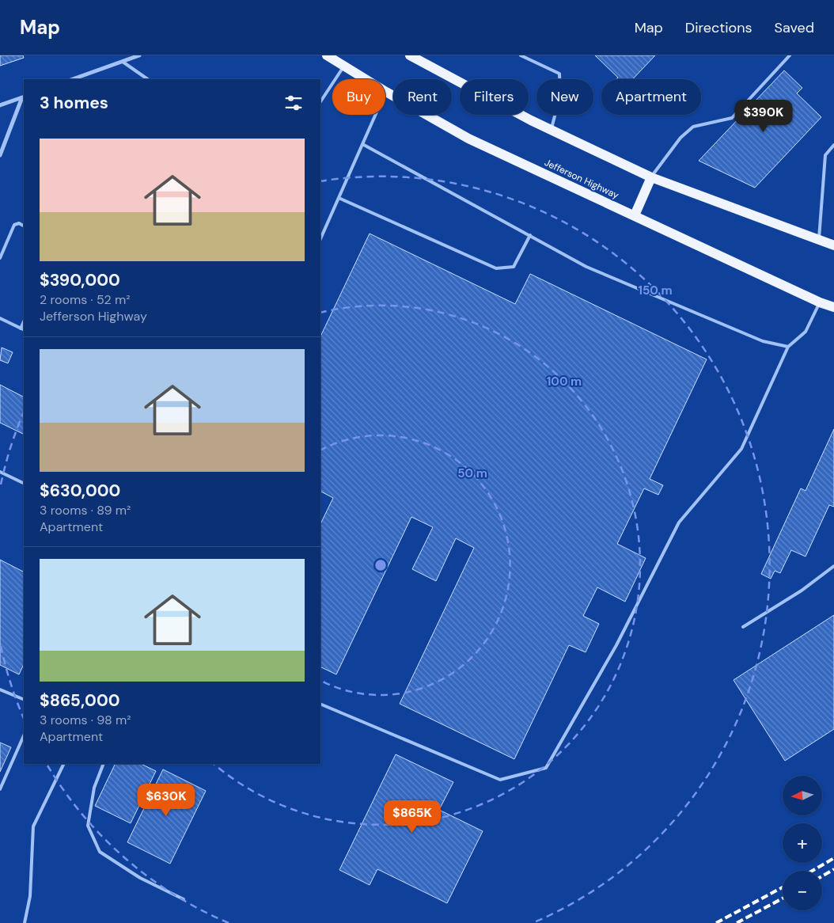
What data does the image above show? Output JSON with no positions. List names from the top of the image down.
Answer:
{
  "streets": {
    "main road": ["Jefferson Highway"]
  },
  "north": "left",
  "page": {
    "header": "Map",
    "nav": ["Map", "Directions", "Saved"],
    "chip": [
      "Buy",
      "Rent",
      "Filters",
      "New",
      "Apartment"
    ],
    "heading": "3 homes",
    "price": ["$390K", "$630K", "$865K"],
    "list": [
      {
        "name": "$390,000",
        "note": "2 rooms · 52 m² · Jefferson Highway"
      },
      {
        "name": "$630,000",
        "note": "3 rooms · 89 m² · Apartment"
      },
      {
        "name": "$865,000",
        "note": "3 rooms · 98 m² · Apartment"
      }
    ],
    "map_buttons": ["+", "−"]
  },
  "rings": ["150 m", "100 m", "50 m"]
}
